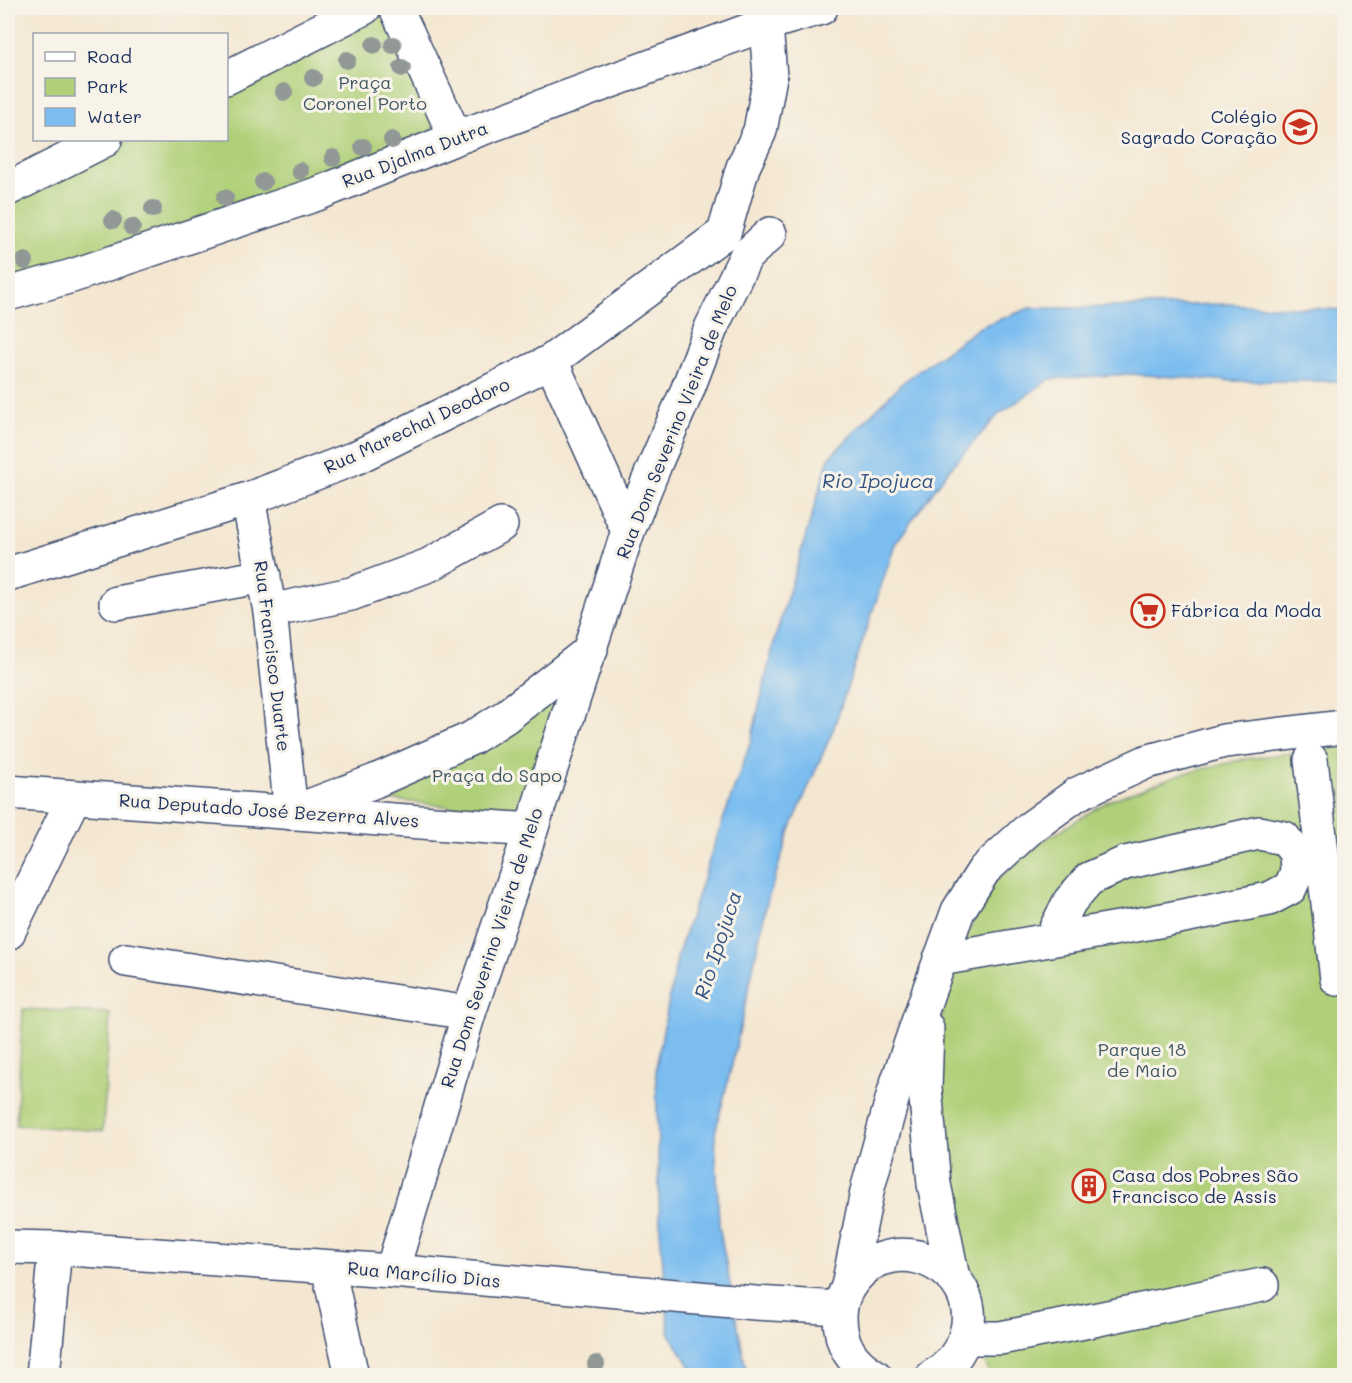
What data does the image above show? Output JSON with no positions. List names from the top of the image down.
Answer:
{
  "streets": {
    "street": [
      "Rua Djalma Dutra",
      "Rua Dom Severino Vieira de Melo",
      "Rua Marechal Deodoro",
      "Rua Francisco Duarte",
      "Rua Deputado José Bezerra Alves",
      "Rua Marcílio Dias"
    ]
  },
  "crossings": [
    ["Rua Djalma Dutra", "Rua Marechal Deodoro"],
    ["Rua Dom Severino Vieira de Melo", "Rua Deputado José Bezerra Alves"],
    ["Rua Dom Severino Vieira de Melo", "Rua Marcílio Dias"],
    ["Rua Marechal Deodoro", "Rua Francisco Duarte"],
    ["Rua Francisco Duarte", "Rua Deputado José Bezerra Alves"]
  ],
  "water": ["Rio Ipojuca"],
  "parks": ["Praça Coronel Porto", "Praça do Sapo", "Parque 18 de Maio"],
  "places": {
    "school or university": ["Colégio Sagrado Coração"],
    "supermarket": ["Fábrica da Moda"],
    "building": ["Casa dos Pobres São Francisco de Assis"]
  },
  "legend": ["Road", "Park", "Water"]
}
